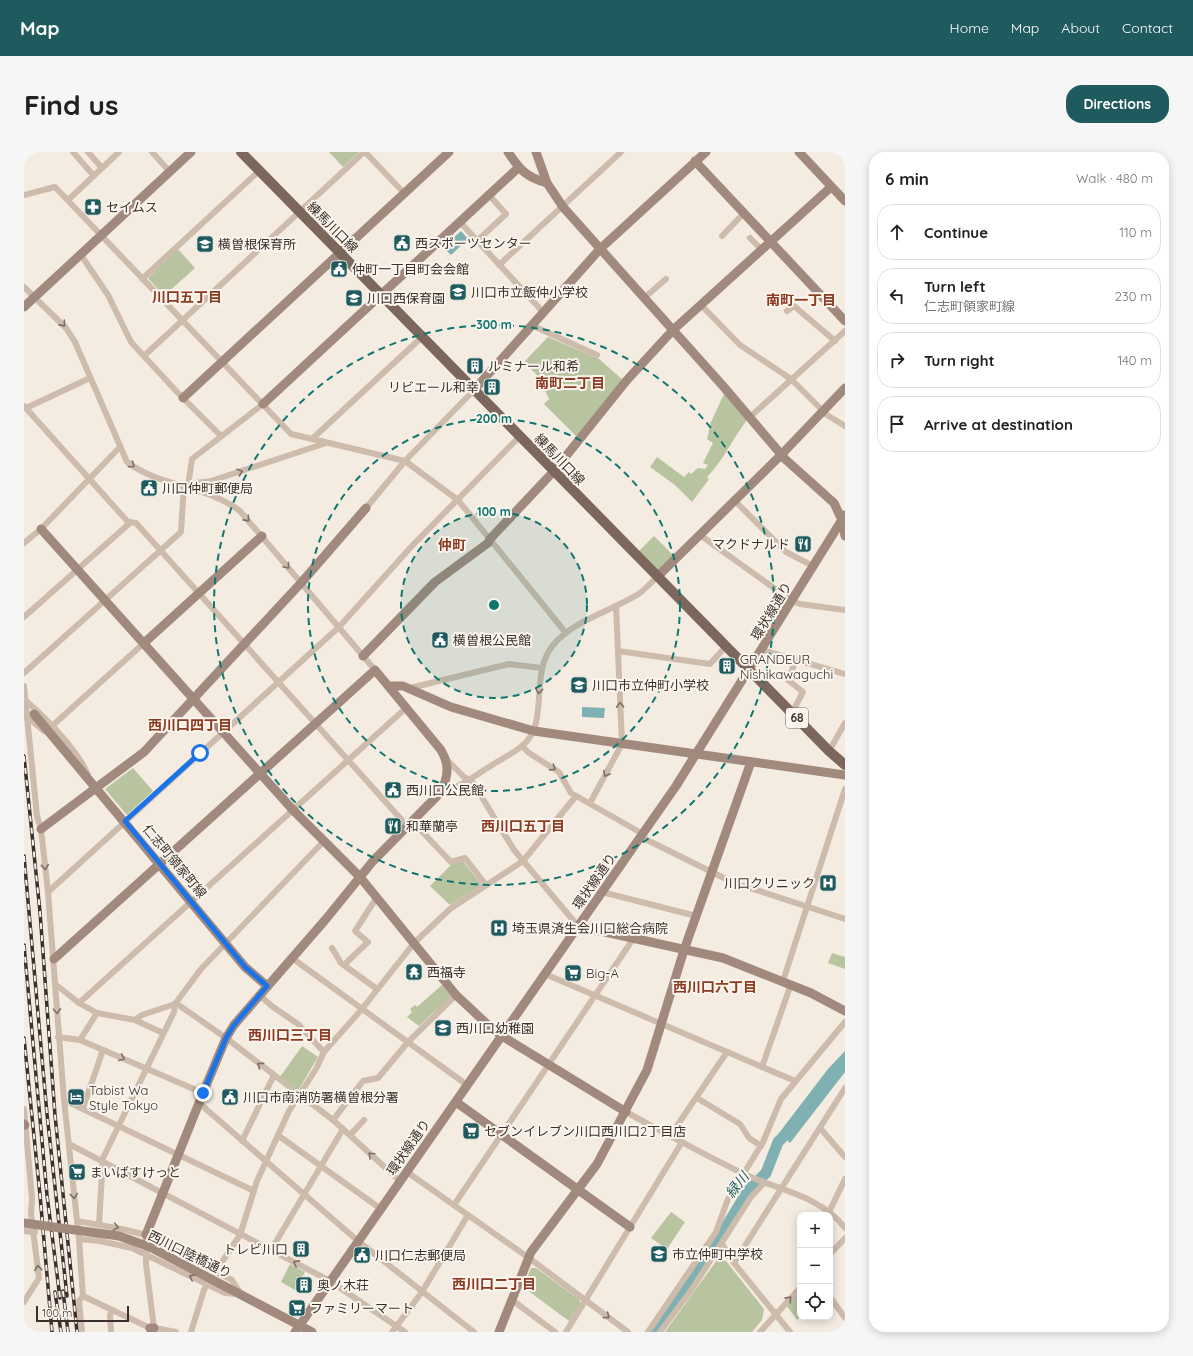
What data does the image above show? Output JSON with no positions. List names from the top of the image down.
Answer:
{
  "streets": {
    "main road": ["練馬川口線", "68"],
    "street": ["環状線通り", "仁志町領家町線", "西川口陸橋通り"]
  },
  "crossings": [
    ["練馬川口線", "環状線通り"],
    ["環状線通り", "西川口陸橋通り"]
  ],
  "districts": [
    "川口五丁目",
    "南町一丁目",
    "南町二丁目",
    "仲町",
    "西川口四丁目",
    "西川口五丁目",
    "西川口六丁目",
    "西川口三丁目",
    "西川口二丁目"
  ],
  "water": ["緑川"],
  "places": {
    "pharmacy": ["セイムス"],
    "public building": [
      "西スポーツセンター",
      "仲町一丁目町会会館",
      "川口仲町郵便局",
      "横曽根公民館",
      "西川口公民館",
      "川口市南消防署横曽根分署",
      "川口仁志郵便局"
    ],
    "school or university": [
      "横曽根保育所",
      "川口市立飯仲小学校",
      "川口西保育園",
      "川口市立仲町小学校",
      "西川口幼稚園",
      "市立仲町中学校"
    ],
    "building": [
      "ルミナール和希",
      "リビエール和幸",
      "GRANDEUR Nishikawaguchi",
      "トレビ川口",
      "奥ノ木荘"
    ],
    "restaurant": ["マクドナルド", "和華蘭亭"],
    "hospital": ["川口クリニック", "埼玉県済生会川口総合病院"],
    "temple": ["西福寺"],
    "supermarket": [
      "Big-A",
      "セブンイレブン川口西川口2丁目店",
      "まいばすけっと",
      "ファミリーマート"
    ],
    "hotel": ["Tabist Wa Style Tokyo"]
  },
  "scale_bar": "100 m",
  "page": {
    "header": "Map",
    "nav": [
      "Home",
      "Map",
      "About",
      "Contact"
    ],
    "buttons": "Directions",
    "title": "Find us",
    "heading": ["6 min", "Walk · 480 m"],
    "list": [
      ["Continue", "110 m"],
      ["Turn left", "仁志町領家町線", "230 m"],
      ["Turn right", "140 m"],
      "Arrive at destination"
    ],
    "map_buttons": ["+", "−"],
    "scale": "100 m"
  },
  "rings": ["300 m", "200 m", "100 m"]
}
